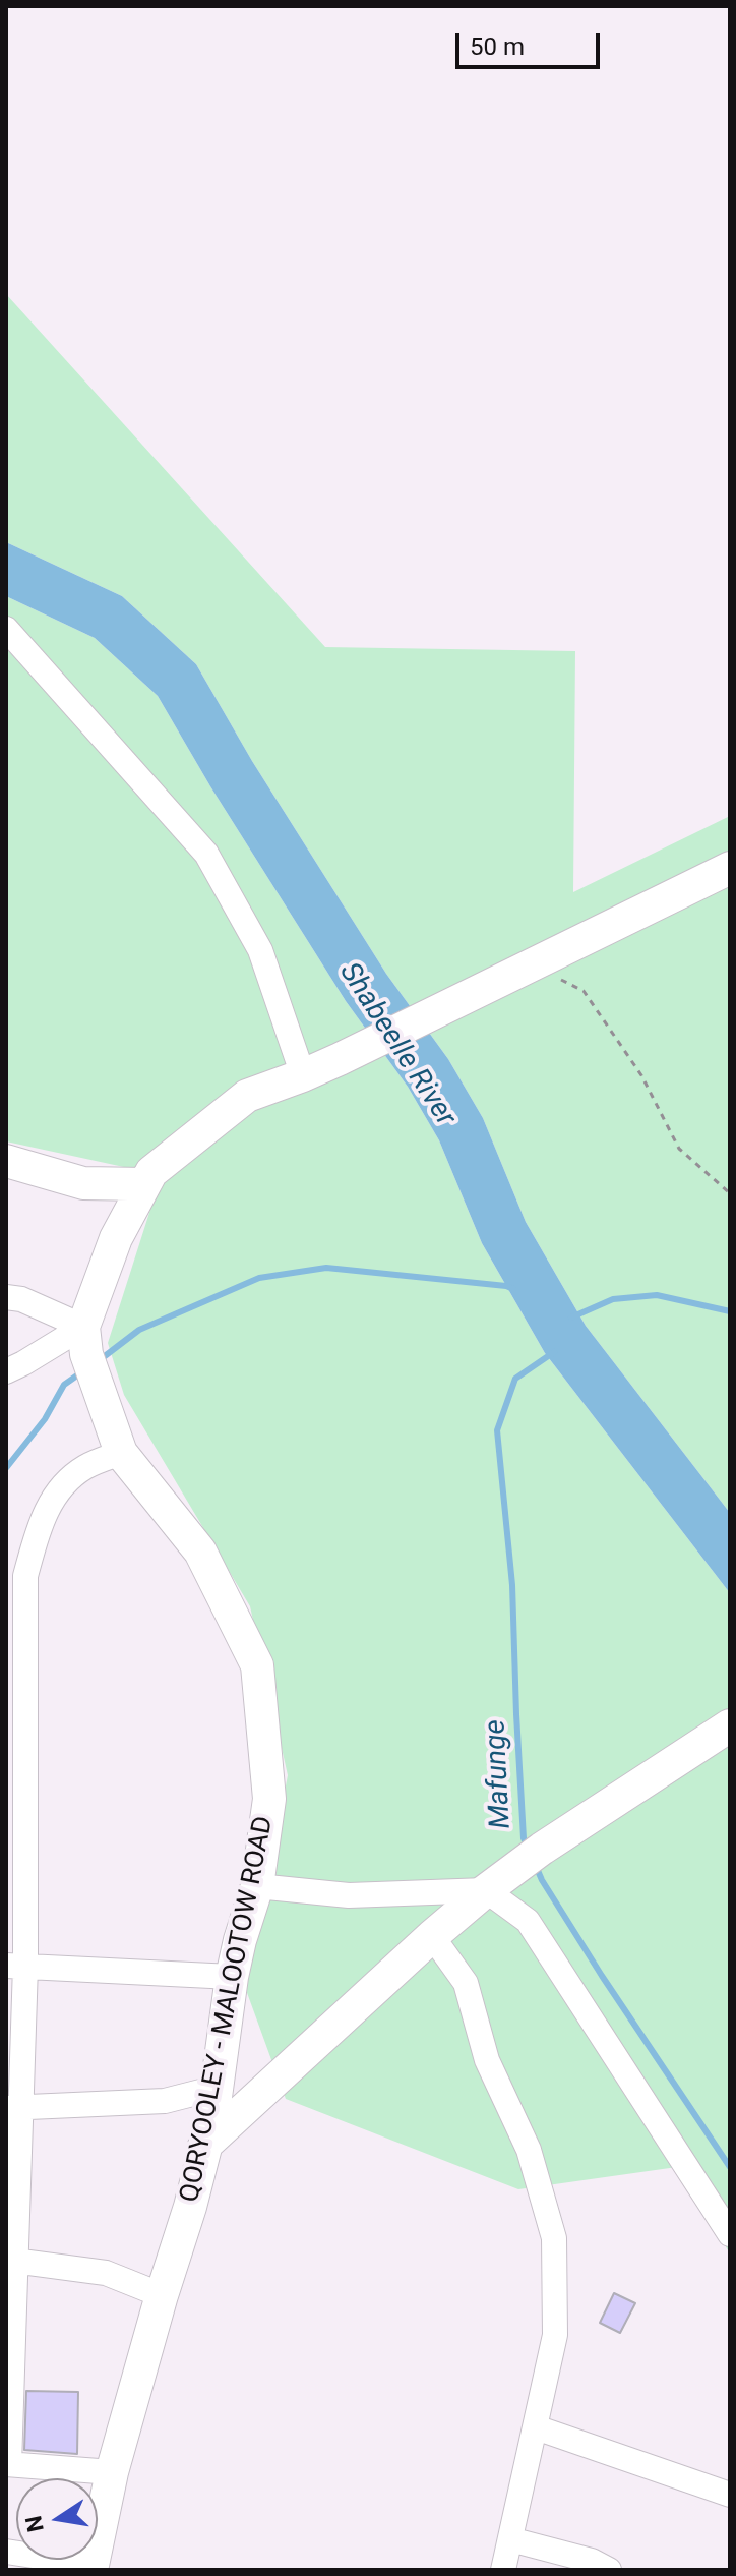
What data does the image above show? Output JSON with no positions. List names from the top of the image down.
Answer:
{
  "streets": {
    "street": ["QORYOOLEY - MALOOTOW ROAD"]
  },
  "water": ["Shabeelle River", "Mafunge"],
  "scale_bar": "50 m",
  "north": "left"
}
